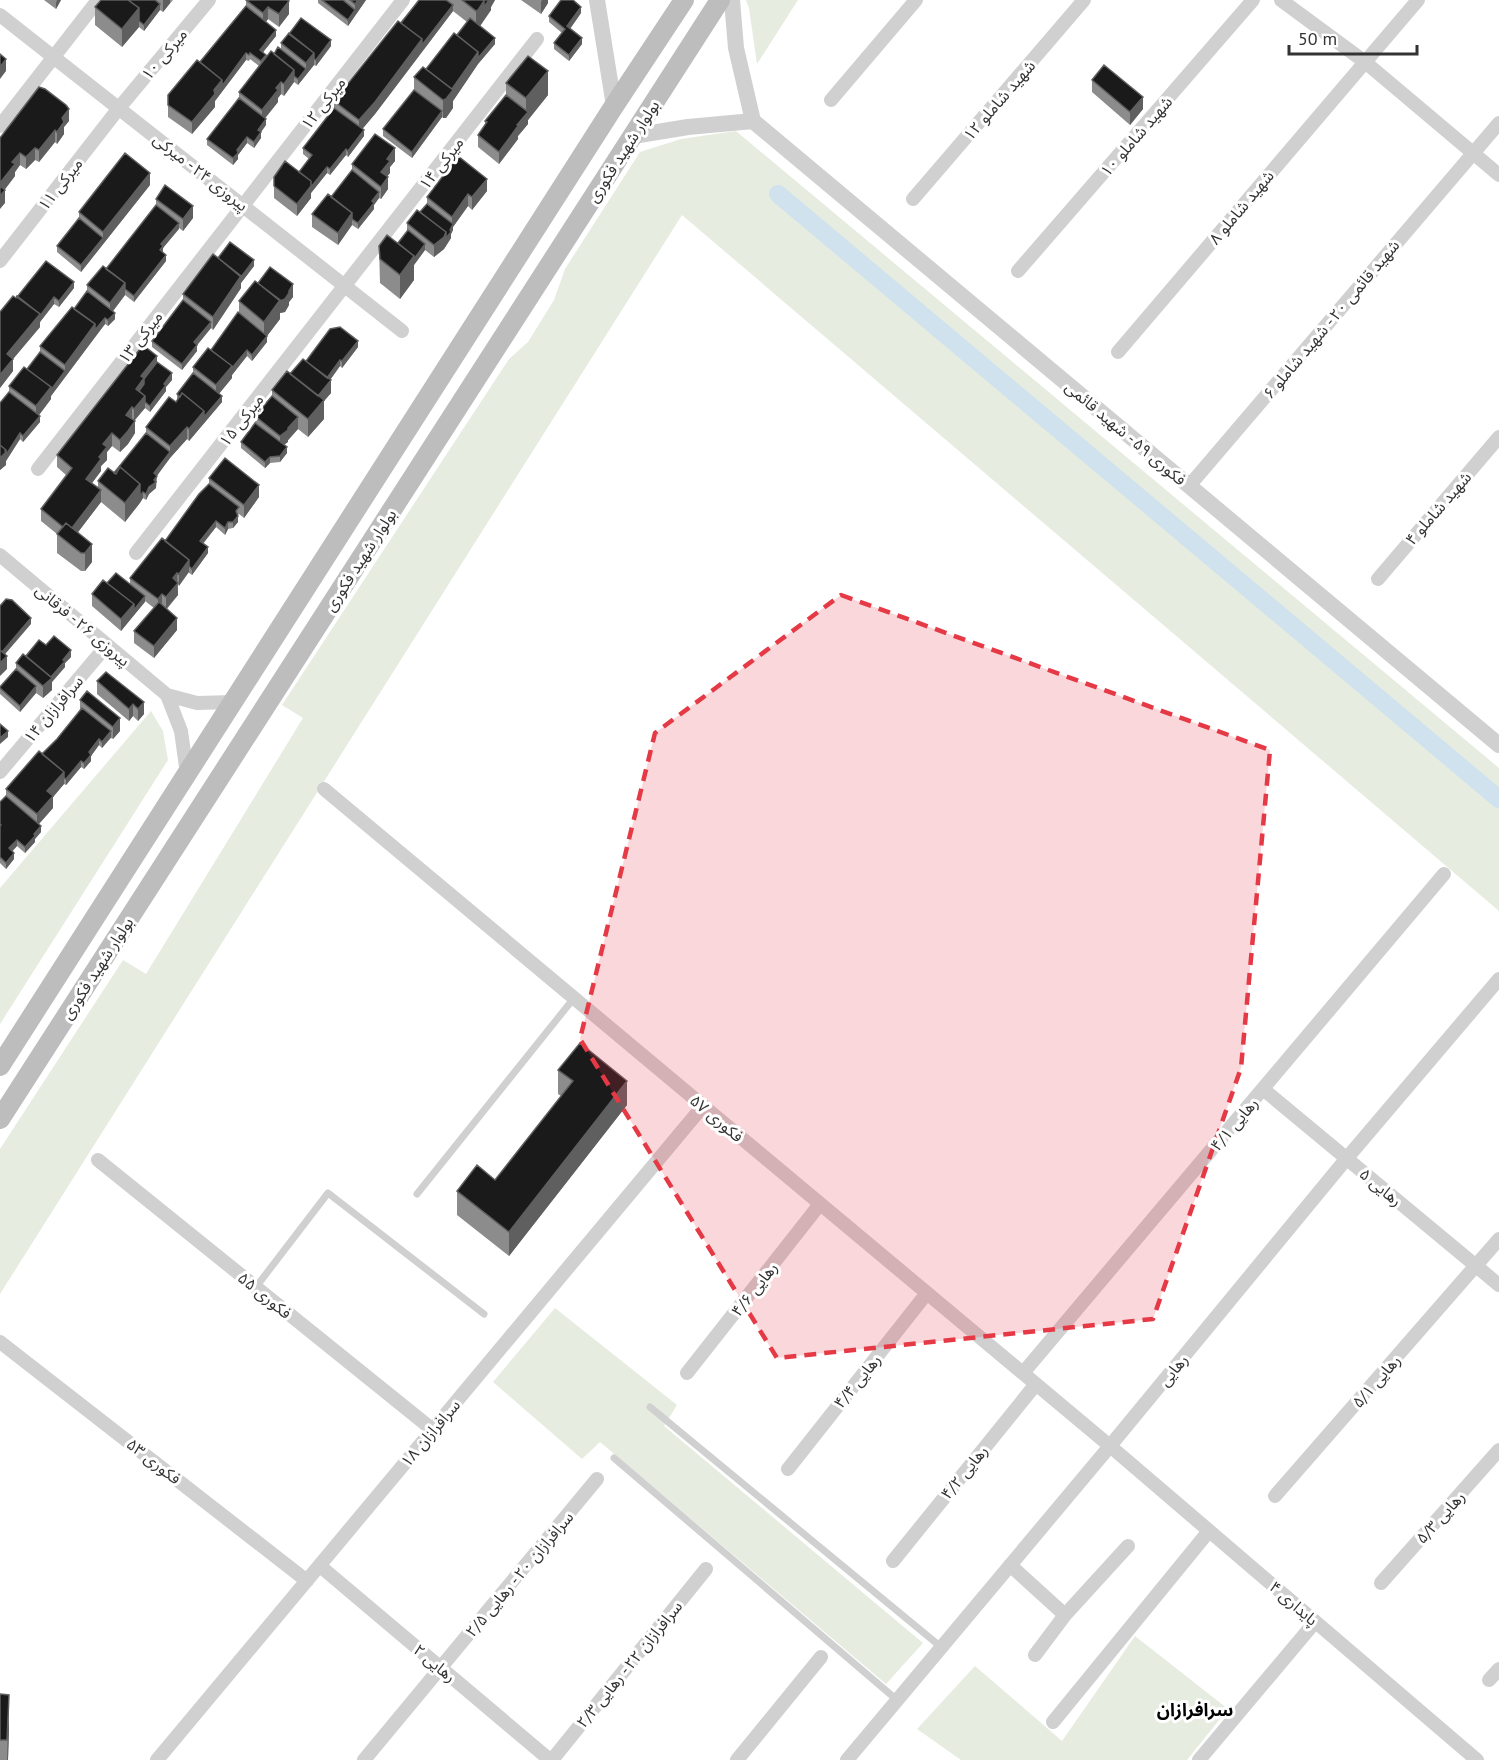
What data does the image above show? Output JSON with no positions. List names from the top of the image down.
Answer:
{
  "streets": {
    "main road": ["بولوار شهید فکوری"],
    "street": [
      "میرکی ۱۰",
      "شهید شاملو ۱۲",
      "میرکی ۱۲",
      "شهید شاملو ۱۰",
      "میرکی ۱۴",
      "پیروزی ۲۴ - میرکی",
      "میرکی ۱۱",
      "شهید شاملو ۸",
      "شهید قائمی ۲۰ - شهید شاملو ۶",
      "میرکی ۱۳",
      "میرکی ۱۵",
      "فکوری ۵۹ - شهید قائمی",
      "شهید شاملو ۴",
      "پیروزی ۲۶ - فرقانی",
      "سرافرازان ۱۴",
      "فکوری ۵۷",
      "رهایی ۴/۱",
      "رهایی ۵",
      "رهایی ۴/۶",
      "فکوری ۵۵",
      "رهایی",
      "رهایی ۴/۴",
      "رهایی ۵/۱",
      "سرافرازان ۱۸",
      "فکوری ۵۳",
      "رهایی ۴/۲",
      "رهایی ۵/۳",
      "سرافرازان ۲۰ - رهایی ۲/۵",
      "پایداری ۴",
      "رهایی ۲",
      "سرافرازان ۲۲ - رهایی ۲/۳"
    ]
  },
  "crossings": [
    ["میرکی ۱۰", "پیروزی ۲۴ - میرکی"],
    ["میرکی ۱۰", "میرکی ۱۱"],
    ["میرکی ۱۲", "پیروزی ۲۴ - میرکی"],
    ["میرکی ۱۲", "میرکی ۱۳"],
    ["میرکی ۱۴", "پیروزی ۲۴ - میرکی"],
    ["میرکی ۱۴", "میرکی ۱۵"],
    ["پیروزی ۲۴ - میرکی", "میرکی ۱۱"],
    ["پیروزی ۲۴ - میرکی", "میرکی ۱۳"],
    ["پیروزی ۲۴ - میرکی", "میرکی ۱۵"],
    ["شهید قائمی ۲۰ - شهید شاملو ۶", "فکوری ۵۹ - شهید قائمی"],
    ["پیروزی ۲۶ - فرقانی", "سرافرازان ۱۴"],
    ["فکوری ۵۷", "رهایی ۴/۱"],
    ["فکوری ۵۷", "رهایی ۴/۶"],
    ["فکوری ۵۷", "رهایی"],
    ["فکوری ۵۷", "رهایی ۴/۴"],
    ["فکوری ۵۷", "سرافرازان ۱۸"],
    ["فکوری ۵۷", "رهایی ۴/۲"],
    ["فکوری ۵۷", "پایداری ۴"],
    ["رهایی ۴/۱", "رهایی ۵"],
    ["رهایی ۵", "رهایی"],
    ["رهایی ۵", "رهایی ۵/۱"],
    ["فکوری ۵۵", "سرافرازان ۱۸"],
    ["رهایی", "پایداری ۴"],
    ["سرافرازان ۱۸", "فکوری ۵۳"],
    ["سرافرازان ۱۸", "رهایی ۲"],
    ["سرافرازان ۲۰ - رهایی ۲/۵", "رهایی ۲"],
    ["رهایی ۲", "سرافرازان ۲۲ - رهایی ۲/۳"]
  ],
  "districts": ["سرافرازان"],
  "scale_bar": "50 m"
}
